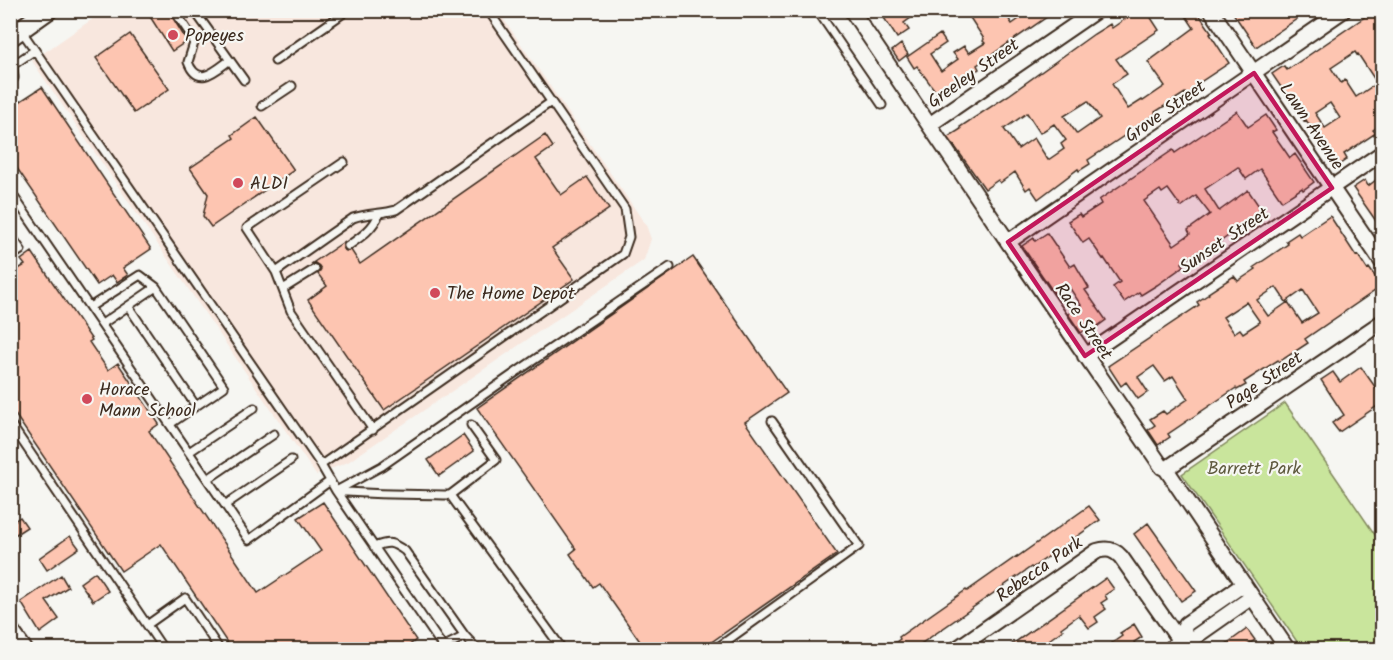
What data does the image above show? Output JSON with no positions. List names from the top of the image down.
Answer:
{
  "streets": {
    "street": [
      "Greeley Street",
      "Grove Street",
      "Lawn Avenue",
      "Sunset Street",
      "Race Street",
      "Page Street",
      "Rebecca Park"
    ]
  },
  "crossings": [
    ["Greeley Street", "Race Street"],
    ["Grove Street", "Lawn Avenue"],
    ["Grove Street", "Race Street"],
    ["Lawn Avenue", "Sunset Street"],
    ["Sunset Street", "Race Street"],
    ["Race Street", "Page Street"]
  ],
  "parks": ["Barrett Park"],
  "places": [
    "Popeyes",
    "ALDI",
    "The Home Depot",
    "Horace Mann School"
  ]
}
